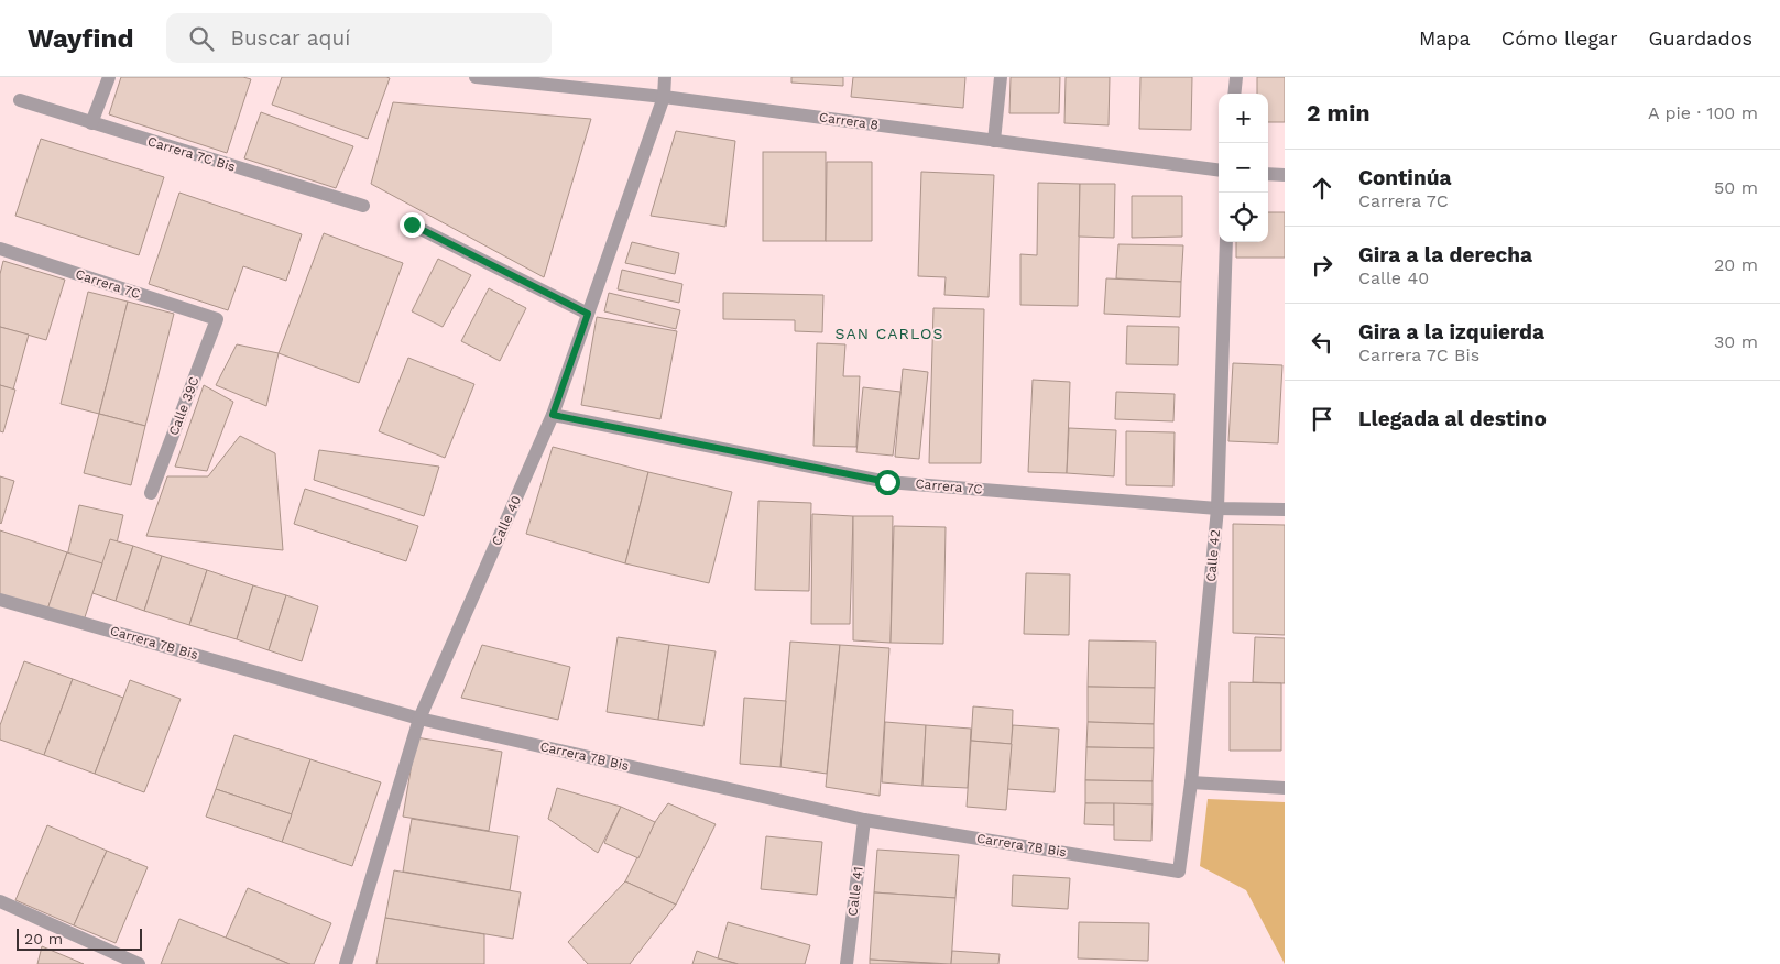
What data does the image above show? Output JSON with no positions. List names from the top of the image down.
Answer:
{
  "streets": {
    "street": [
      "Carrera 8",
      "Carrera 7C Bis",
      "Carrera 7C",
      "Calle 39C",
      "Calle 40",
      "Calle 42",
      "Carrera 7B Bis",
      "Calle 41"
    ]
  },
  "crossings": [
    ["Carrera 8", "Calle 40"],
    ["Carrera 7C", "Calle 39C"],
    ["Carrera 7C", "Calle 40"],
    ["Carrera 7C", "Calle 42"],
    ["Calle 40", "Carrera 7B Bis"],
    ["Calle 42", "Carrera 7B Bis"],
    ["Carrera 7B Bis", "Calle 41"]
  ],
  "districts": ["SAN CARLOS"],
  "scale_bar": "20 m",
  "page": {
    "header": "Wayfind",
    "search": "Buscar aquí",
    "nav": ["Mapa", "Cómo llegar", "Guardados"],
    "heading": ["2 min", "A pie · 100 m"],
    "map_buttons": ["+", "−"],
    "list": [
      ["Continúa", "Carrera 7C", "50 m"],
      ["Gira a la derecha", "Calle 40", "20 m"],
      ["Gira a la izquierda", "Carrera 7C Bis", "30 m"],
      "Llegada al destino"
    ],
    "scale": "20 m"
  }
}
